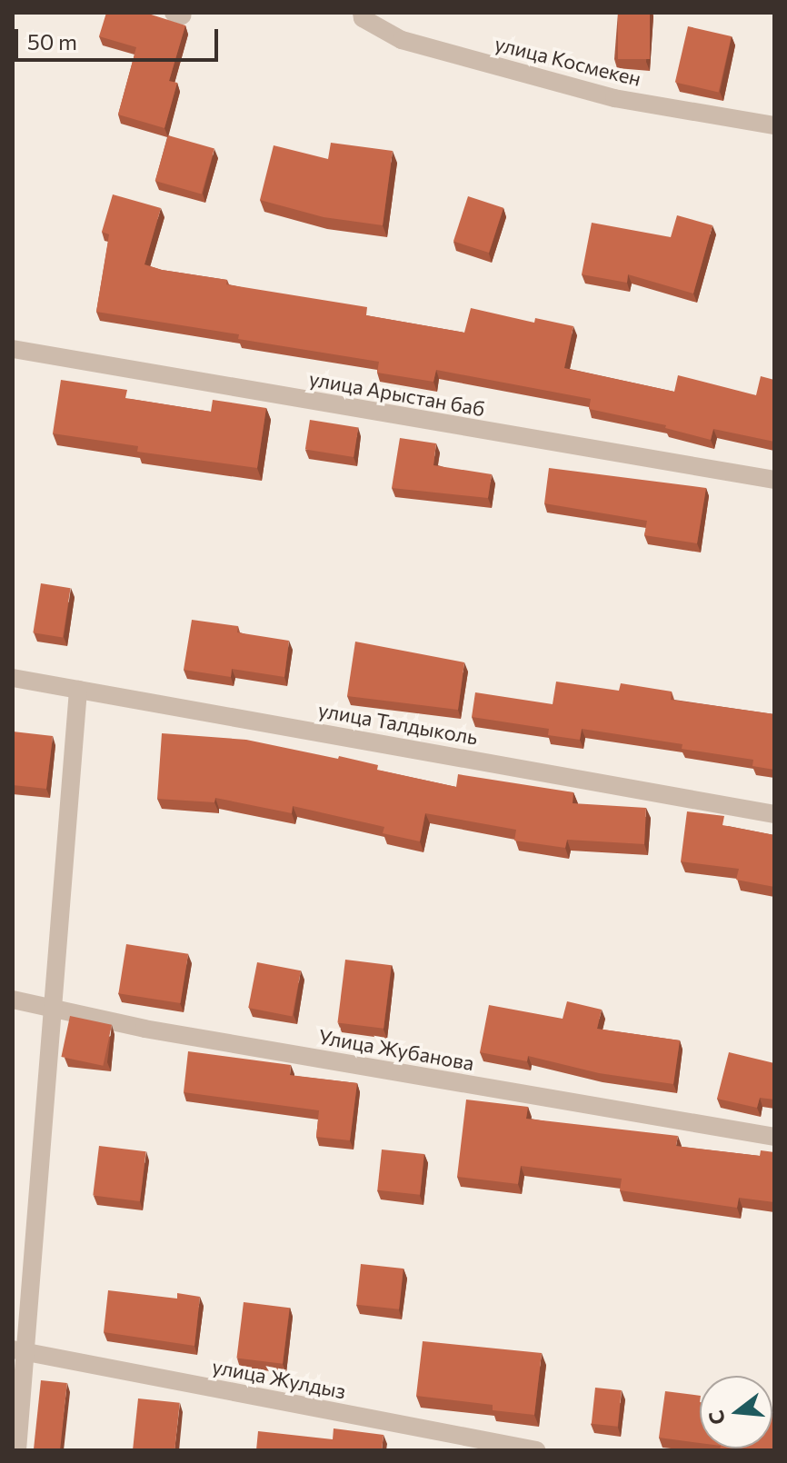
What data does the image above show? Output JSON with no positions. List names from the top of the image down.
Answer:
{
  "streets": {
    "street": [
      "улица Космекен",
      "улица Арыстан баб",
      "улица Талдыколь",
      "Улица Жубанова",
      "улица Жулдыз"
    ]
  },
  "scale_bar": "50 m",
  "north": "left"
}
